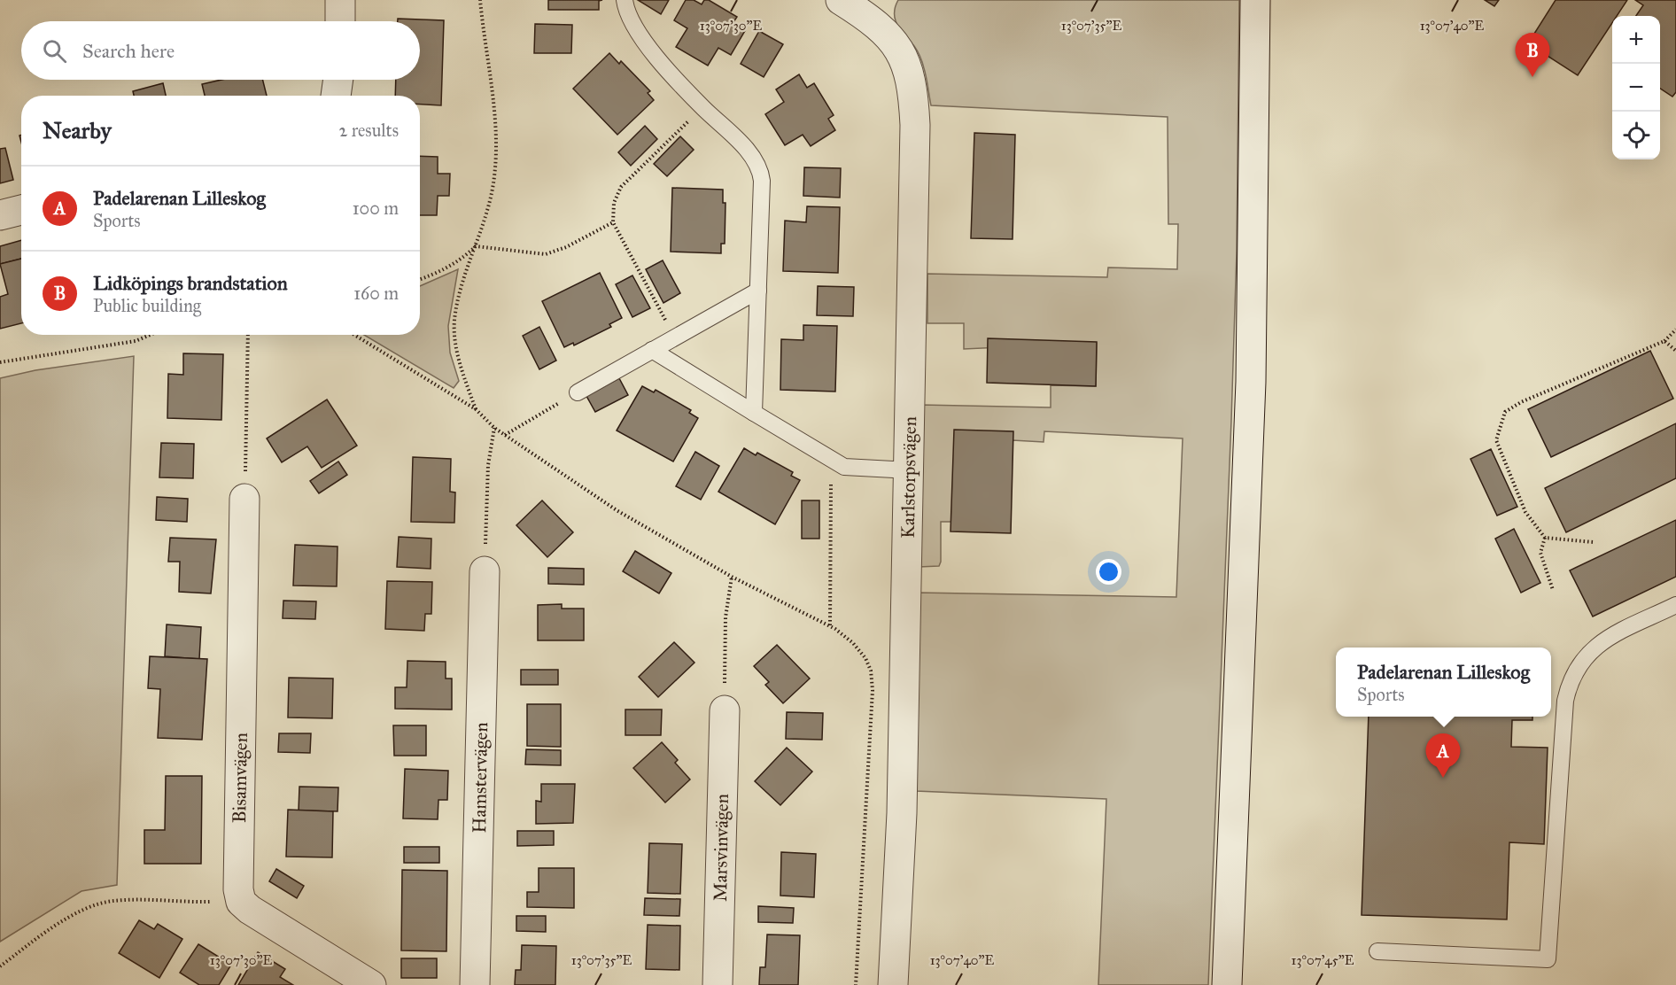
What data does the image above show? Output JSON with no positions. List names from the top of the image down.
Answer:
{
  "streets": {
    "street": [
      "Karlstorpsvägen",
      "Bisamvägen",
      "Hamstervägen",
      "Marsvinvägen"
    ]
  },
  "page": {
    "map_buttons": ["+", "−"],
    "search": "Search here",
    "pins": ["B", "A"],
    "heading": ["Nearby", "2 results"],
    "list": [
      {
        "mark": "A",
        "name": "Padelarenan Lilleskog",
        "note": "Sports",
        "value": "100 m"
      },
      {
        "mark": "B",
        "name": "Lidköpings brandstation",
        "note": "Public building",
        "value": "160 m"
      }
    ],
    "popup": ["Padelarenan Lilleskog", "Sports"]
  },
  "coordinates": [
    "13°07'30\"E",
    "13°07'35\"E",
    "13°07'40\"E",
    "13°07'45\"E"
  ]
}
